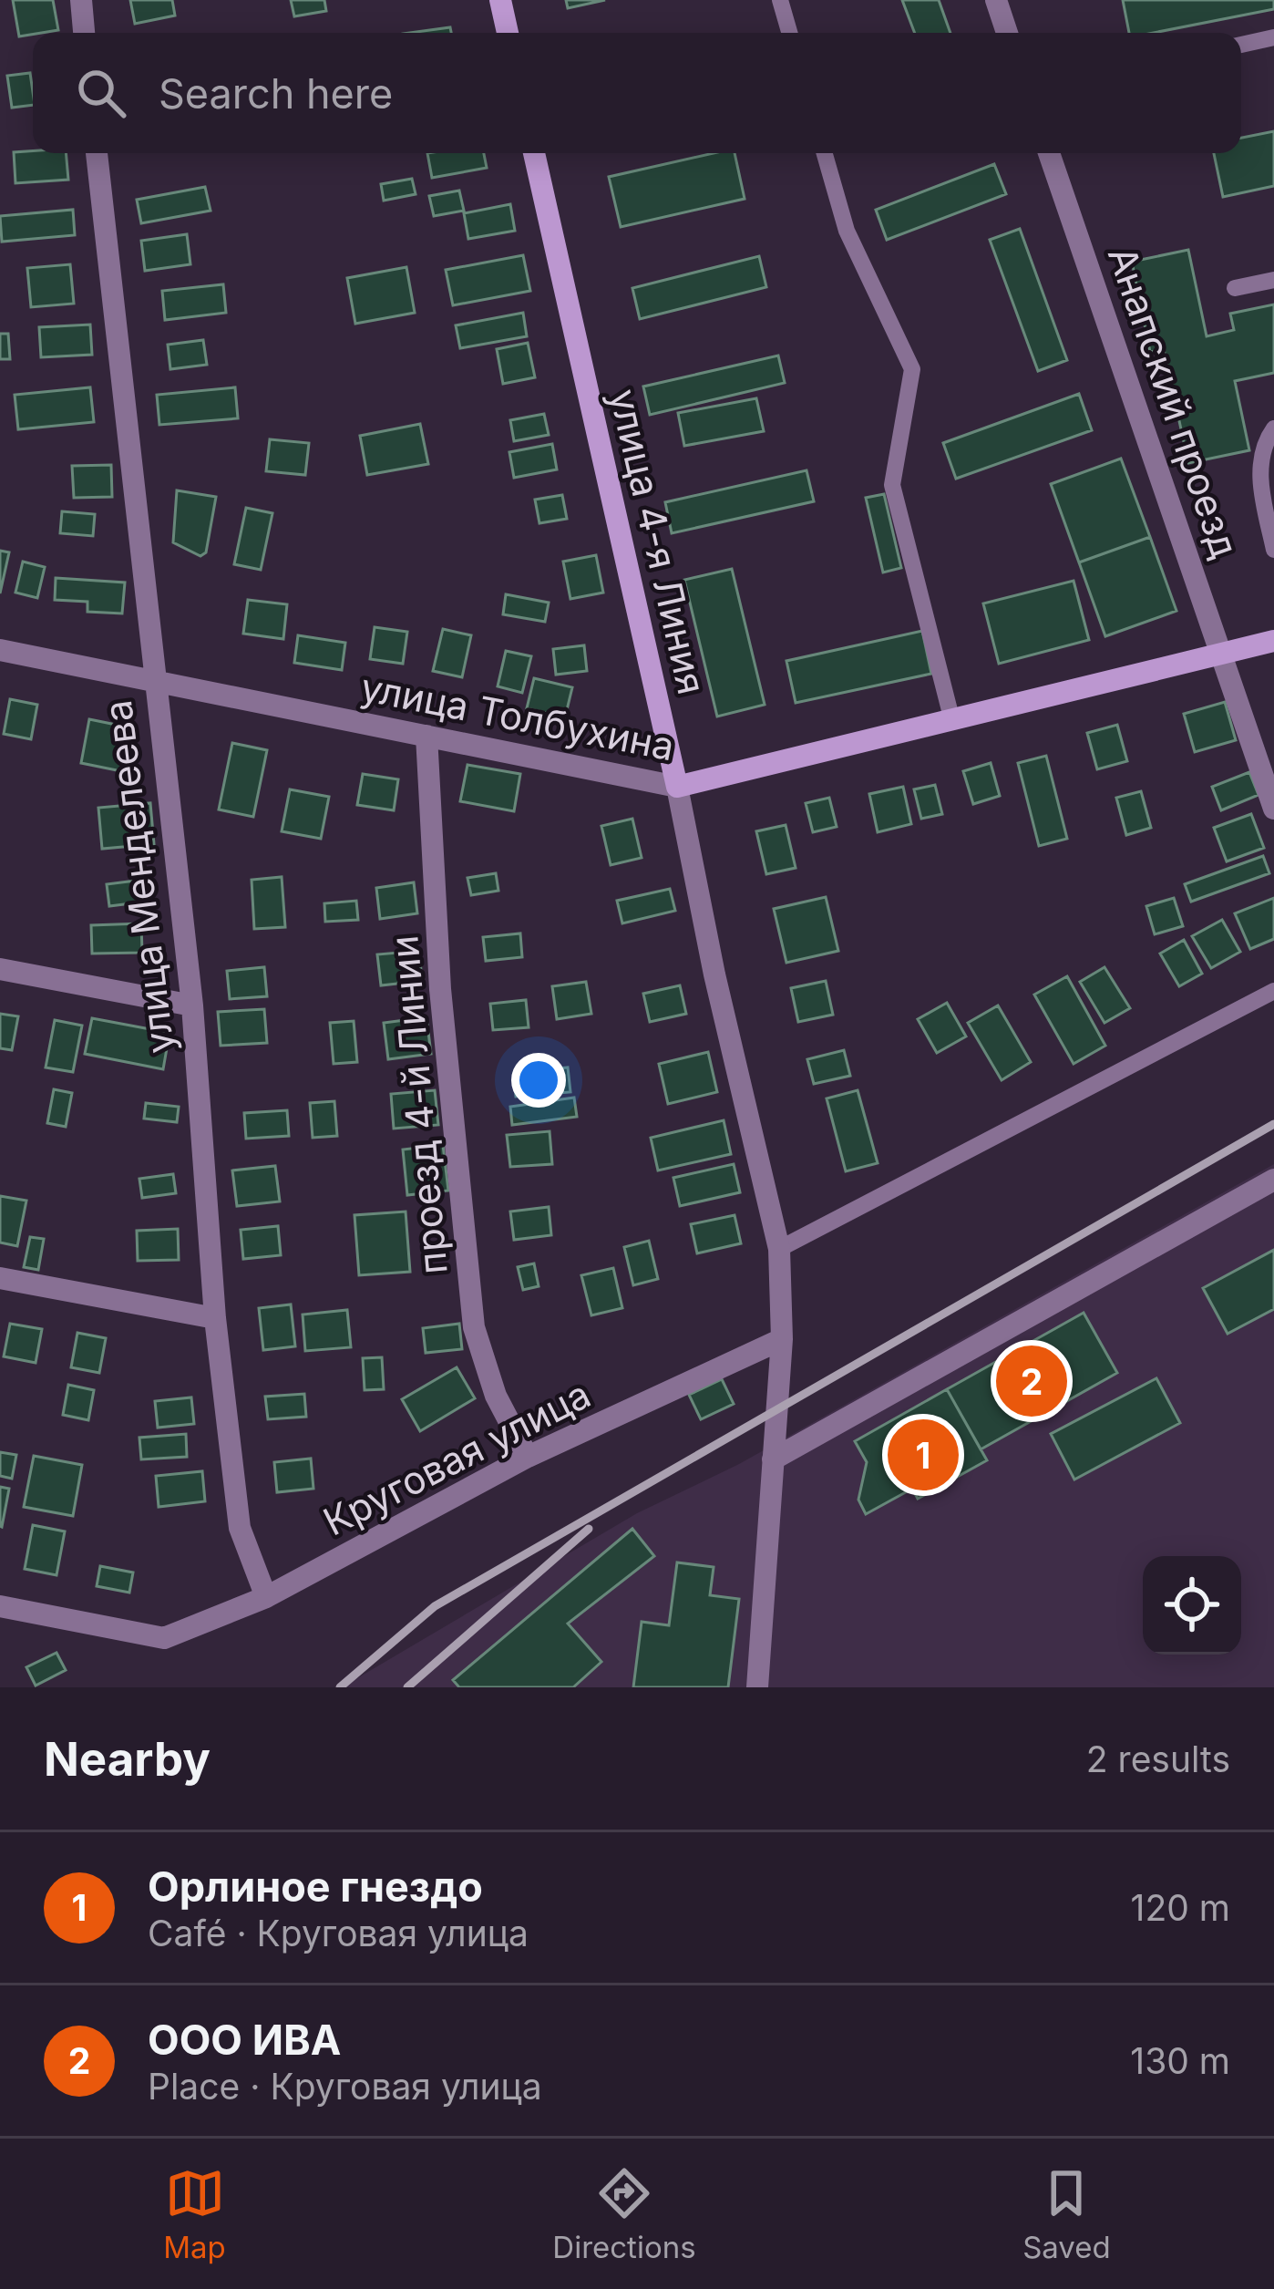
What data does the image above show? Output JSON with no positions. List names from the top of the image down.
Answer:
{
  "streets": {
    "street": [
      "Анапский проезд",
      "улица 4-я Линия",
      "улица Толбухина",
      "улица Менделеева",
      "проезд 4-й Линии",
      "Круговая улица"
    ]
  },
  "crossings": [
    ["Анапский проезд", "улица Толбухина"],
    ["улица 4-я Линия", "улица Толбухина"],
    ["улица 4-я Линия", "Круговая улица"],
    ["улица Толбухина", "улица Менделеева"],
    ["улица Толбухина", "проезд 4-й Линии"],
    ["улица Менделеева", "Круговая улица"],
    ["проезд 4-й Линии", "Круговая улица"]
  ],
  "page": {
    "search": "Search here",
    "pins": ["2", "1"],
    "heading": ["Nearby", "2 results"],
    "list": [
      {
        "mark": "1",
        "name": "Орлиное гнездо",
        "note": "Café · Круговая улица",
        "value": "120 m"
      },
      {
        "mark": "2",
        "name": "ООО ИВА",
        "note": "Place · Круговая улица",
        "value": "130 m"
      }
    ],
    "nav": ["Map", "Directions", "Saved"]
  }
}
